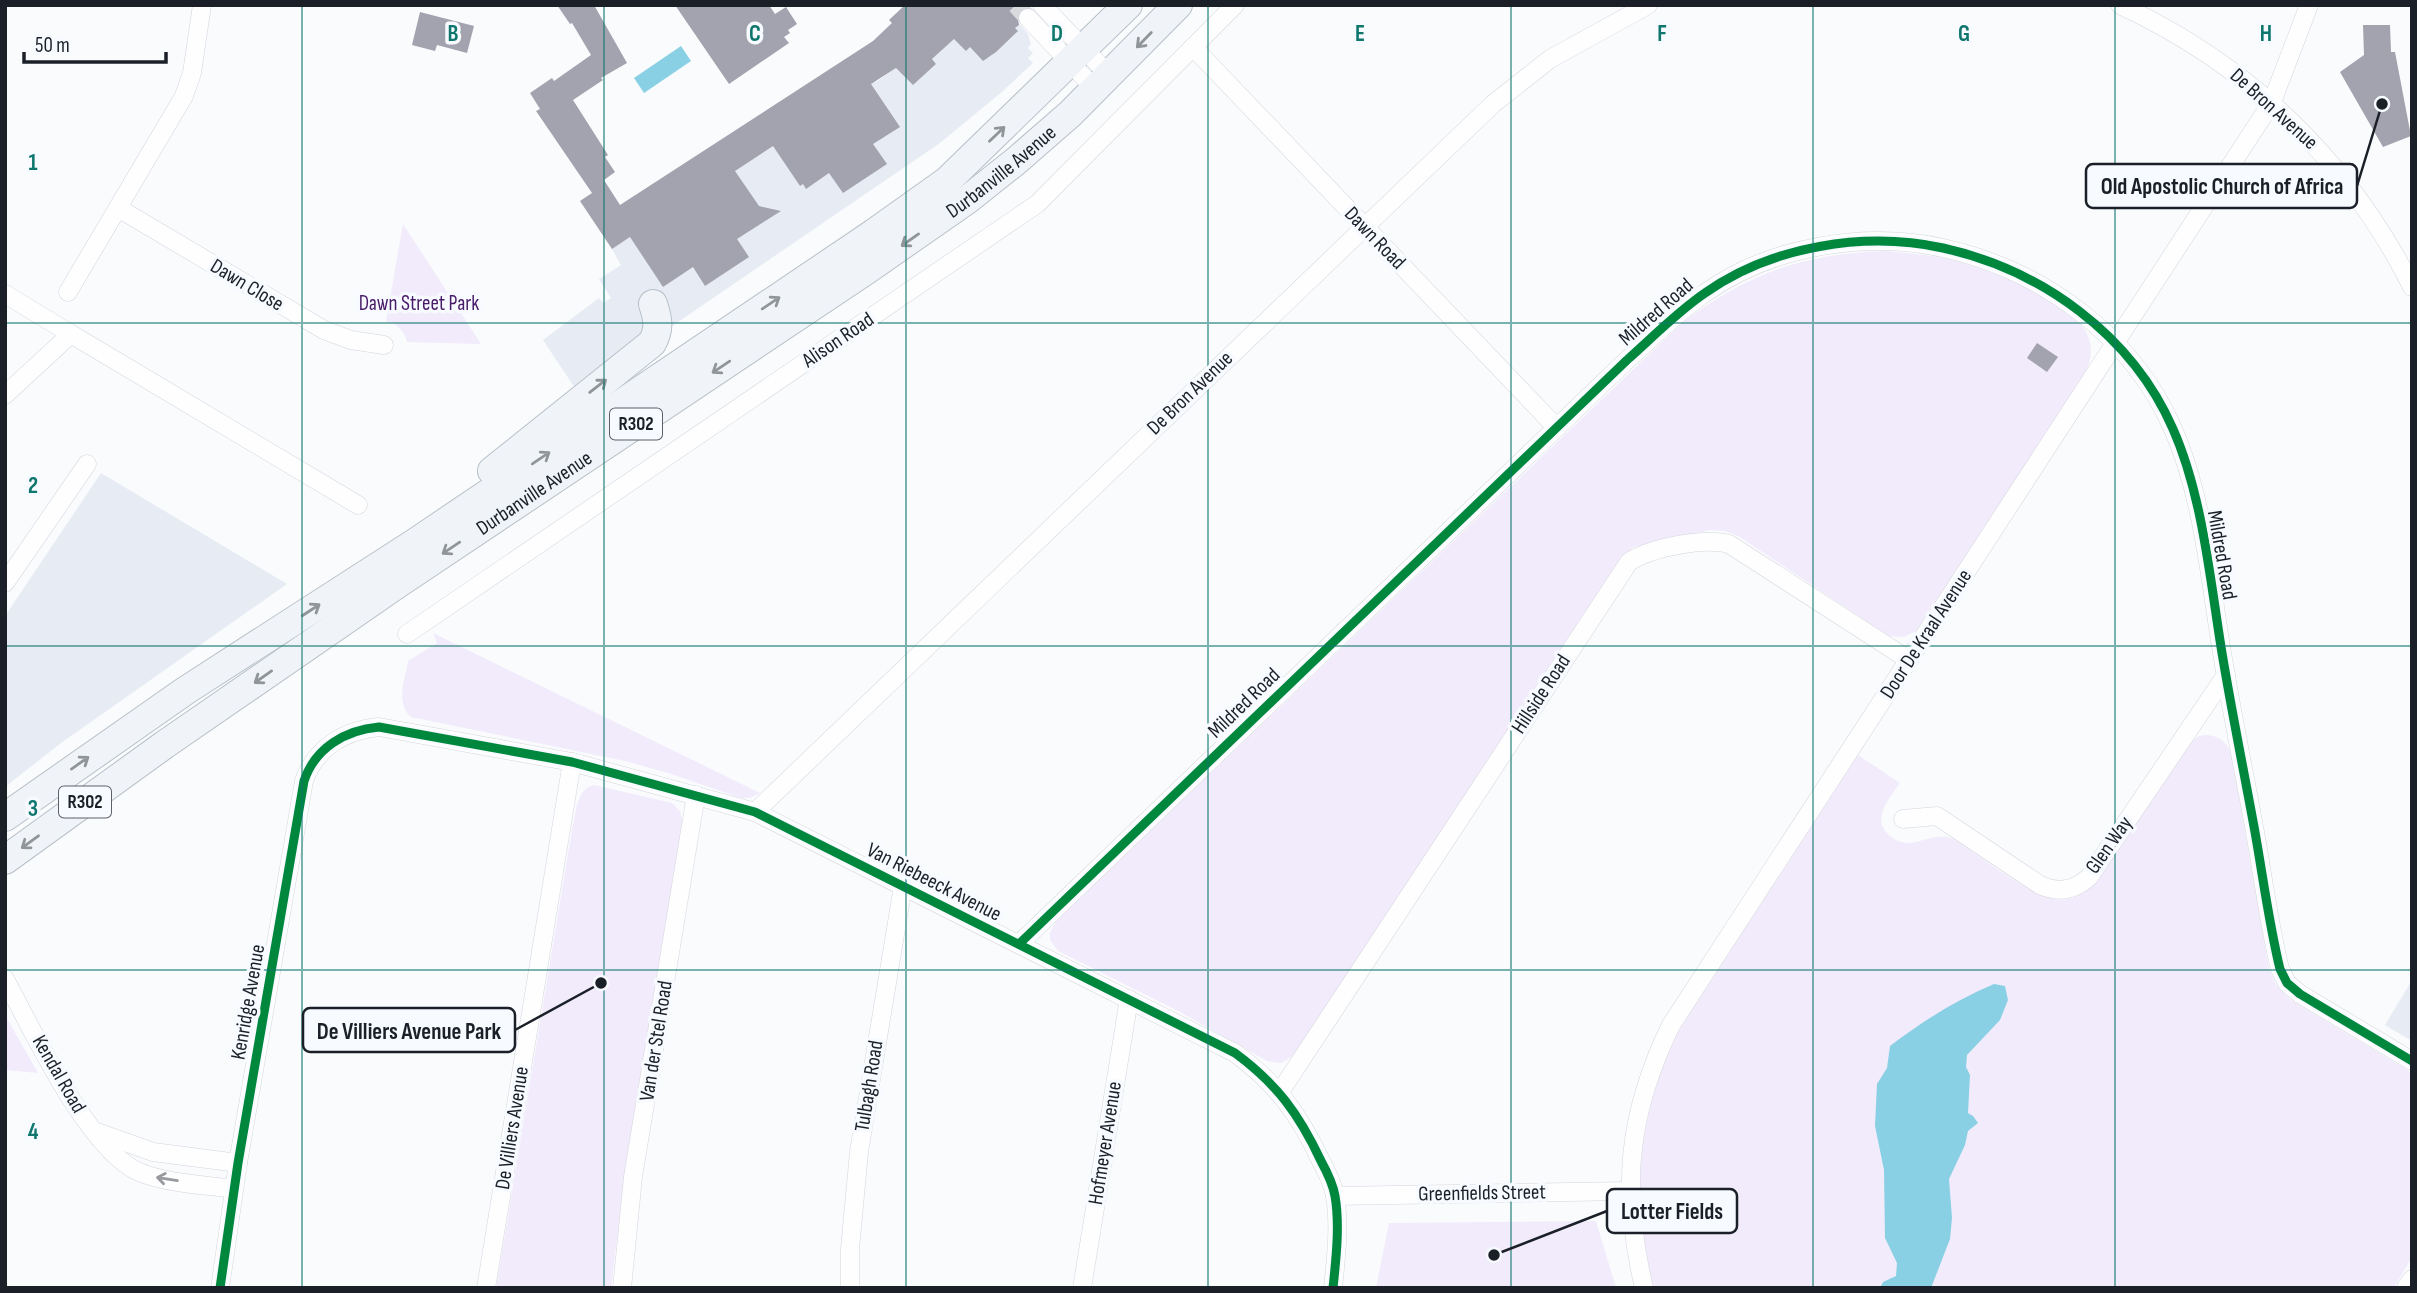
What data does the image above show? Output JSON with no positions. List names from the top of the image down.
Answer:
{
  "streets": {
    "main road": ["Durbanville Avenue", "R302"],
    "street": [
      "De Bron Avenue",
      "Dawn Road",
      "Dawn Close",
      "Mildred Road",
      "Alison Road",
      "Door De Kraal Avenue",
      "Hillside Road",
      "Glen Way",
      "Van Riebeeck Avenue",
      "Kenridge Avenue",
      "Van der Stel Road",
      "Kendal Road",
      "Tulbagh Road",
      "De Villiers Avenue",
      "Hofmeyer Avenue",
      "Greenfields Street"
    ]
  },
  "crossings": [
    ["De Bron Avenue", "Dawn Road"],
    ["De Bron Avenue", "Door De Kraal Avenue"],
    ["De Bron Avenue", "Van Riebeeck Avenue"],
    ["Dawn Road", "Mildred Road"],
    ["Dawn Road", "Alison Road"],
    ["Mildred Road", "Door De Kraal Avenue"],
    ["Mildred Road", "Glen Way"],
    ["Mildred Road", "Van Riebeeck Avenue"],
    ["Door De Kraal Avenue", "Hillside Road"],
    ["Door De Kraal Avenue", "Greenfields Street"],
    ["Hillside Road", "Van Riebeeck Avenue"],
    ["Van Riebeeck Avenue", "Kenridge Avenue"],
    ["Van Riebeeck Avenue", "Van der Stel Road"],
    ["Van Riebeeck Avenue", "Tulbagh Road"],
    ["Van Riebeeck Avenue", "De Villiers Avenue"],
    ["Van Riebeeck Avenue", "Hofmeyer Avenue"],
    ["Van Riebeeck Avenue", "Greenfields Street"],
    ["Kenridge Avenue", "Kendal Road"]
  ],
  "parks": ["Dawn Street Park"],
  "places": ["Old Apostolic Church of Africa", "De Villiers Avenue Park", "Lotter Fields"],
  "scale_bar": "50 m",
  "grid": {
    "columns": [
      "B",
      "C",
      "D",
      "E",
      "F",
      "G",
      "H"
    ],
    "rows": [
      "1",
      "2",
      "3",
      "4"
    ]
  }
}
